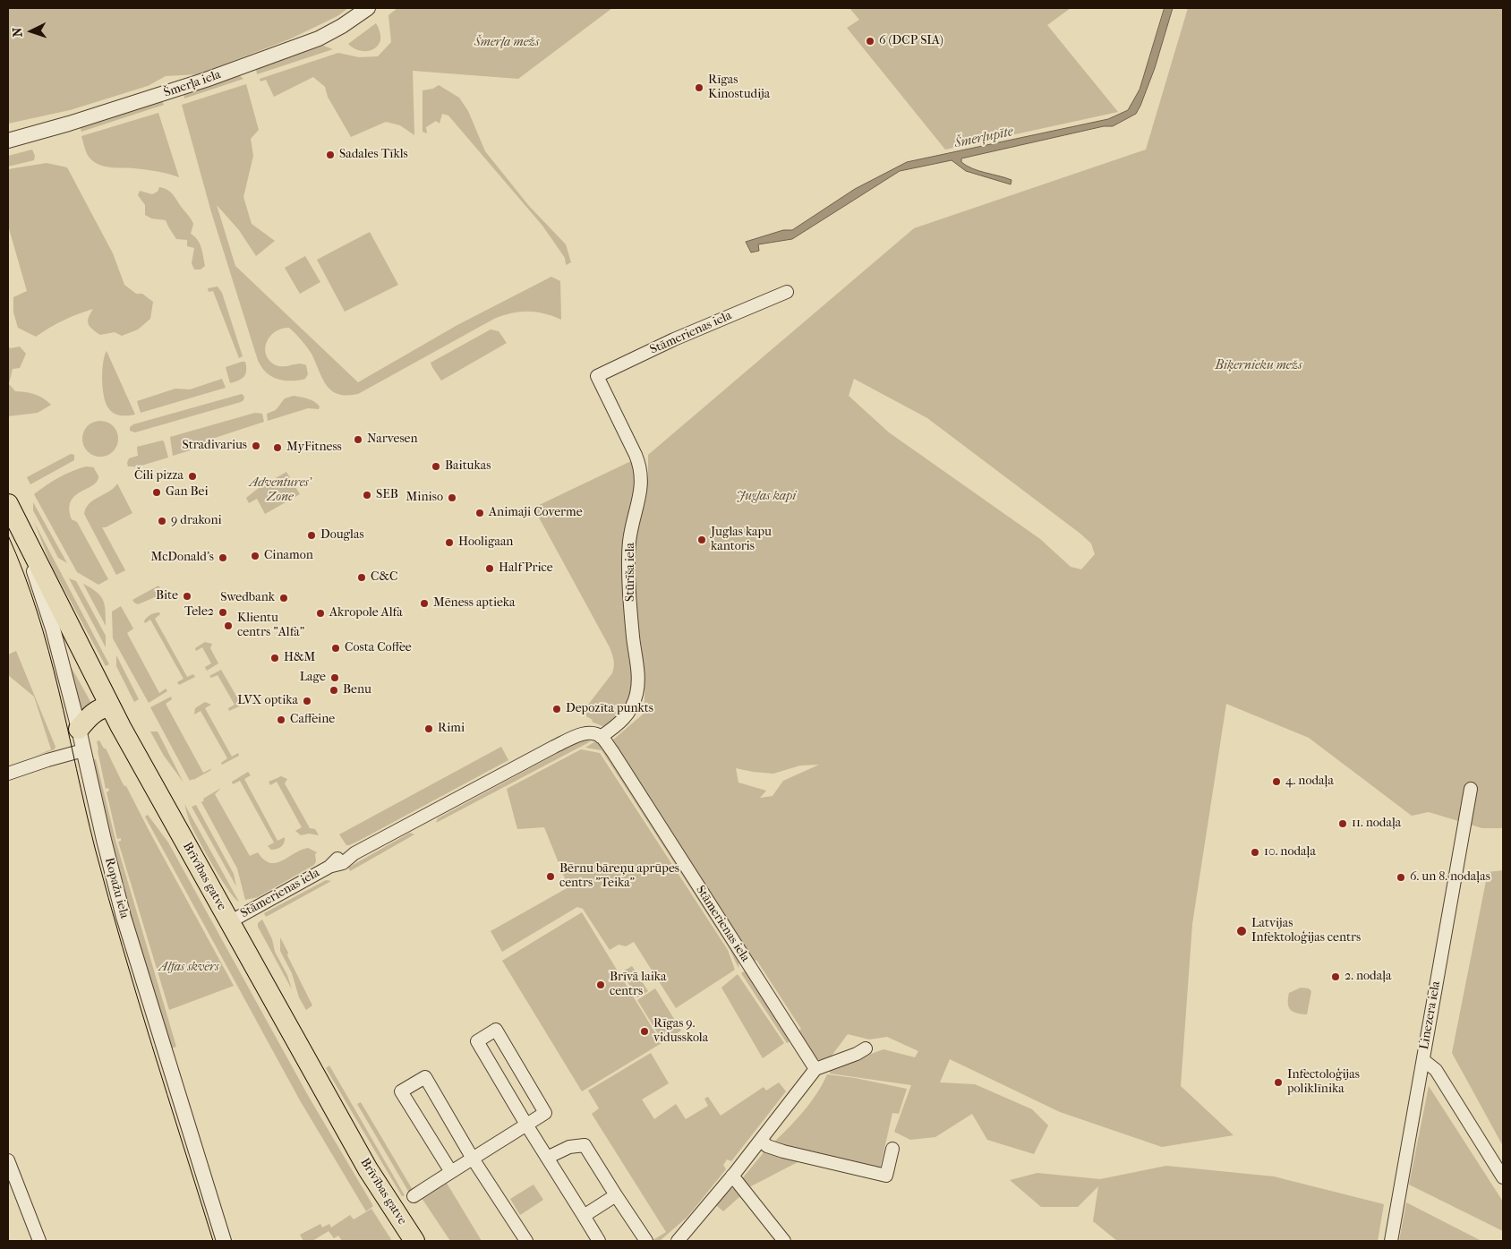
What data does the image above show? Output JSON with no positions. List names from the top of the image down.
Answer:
{
  "streets": {
    "highway": ["Brīvības gatve"],
    "street": [
      "Šmerļa iela",
      "Stāmerienas iela",
      "Stūrīša iela",
      "Ropažu iela",
      "Linezera iela"
    ]
  },
  "crossings": [
    ["Stāmerienas iela", "Stūrīša iela"],
    ["Stāmerienas iela", "Brīvības gatve"],
    ["Brīvības gatve", "Ropažu iela"]
  ],
  "water": ["Šmerļupīte"],
  "parks": [
    "Šmerļa mežs",
    "Biķernieku mežs",
    "Adventures' Zone",
    "Juglas kapi",
    "Alfas skvērs"
  ],
  "places": [
    "6 (DCP SIA)",
    "Rīgas Kinostudija",
    "Sadales Tīkls",
    "Narvesen",
    "Stradivarius",
    "MyFitness",
    "Baitukas",
    "Čili pizza",
    "Gan Bei",
    "SEB",
    "Miniso",
    "Animaji Coverme",
    "9 drakoni",
    "Douglas",
    "Juglas kapu kantoris",
    "Hooligaan",
    "Cinamon",
    "McDonald's",
    "Half Price",
    "C&C",
    "Bite",
    "Swedbank",
    "Mēness aptieka",
    "Tele2",
    "Akropole Alfa",
    "Klientu centrs \"Alfa\"",
    "Costa Coffee",
    "H&M",
    "Lage",
    "Benu",
    "LVX optika",
    "Depozīta punkts",
    "Caffeine",
    "Rimi",
    "4. nodaļa",
    "11. nodaļa",
    "10. nodaļa",
    "Bērnu bāreņu aprūpes centrs \"Teika\"",
    "6. un 8. nodaļas",
    "Latvijas Infektoloģijas centrs",
    "2. nodaļa",
    "Brīvā laika centrs",
    "Rīgas 9. vidusskola",
    "Infectoloģijas poliklīnika"
  ],
  "north": "left"
}
